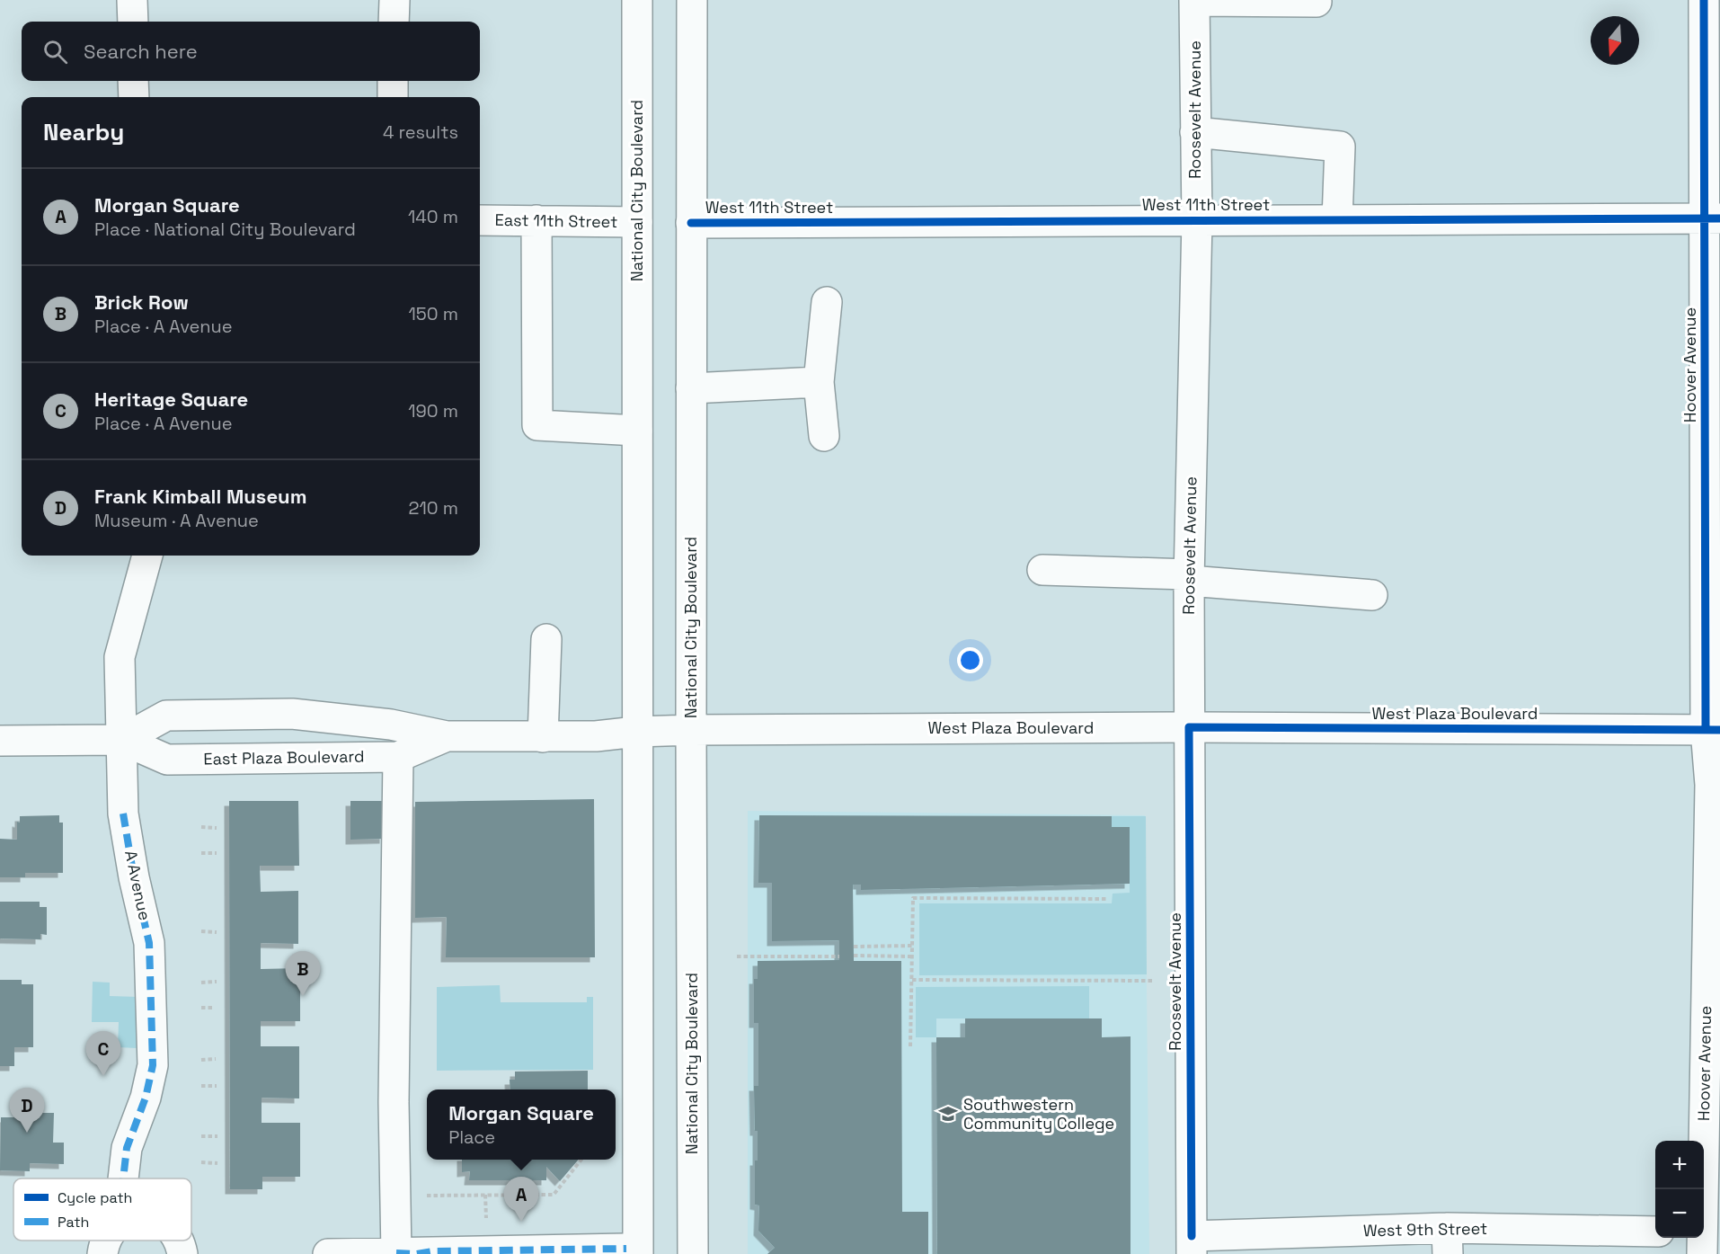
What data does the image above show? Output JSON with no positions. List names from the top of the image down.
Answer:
{
  "streets": {
    "street": [
      "Roosevelt Avenue",
      "National City Boulevard",
      "West 11th Street",
      "East 11th Street",
      "Hoover Avenue",
      "West Plaza Boulevard",
      "East Plaza Boulevard",
      "A Avenue",
      "West 9th Street"
    ]
  },
  "crossings": [
    ["Roosevelt Avenue", "West 11th Street"],
    ["Roosevelt Avenue", "West Plaza Boulevard"],
    ["Roosevelt Avenue", "West 9th Street"],
    ["National City Boulevard", "West 11th Street"],
    ["National City Boulevard", "East 11th Street"],
    ["National City Boulevard", "West Plaza Boulevard"],
    ["National City Boulevard", "East Plaza Boulevard"],
    ["West 11th Street", "Hoover Avenue"],
    ["Hoover Avenue", "West Plaza Boulevard"],
    ["West Plaza Boulevard", "East Plaza Boulevard"],
    ["East Plaza Boulevard", "A Avenue"]
  ],
  "places": {
    "school or university": ["Southwestern Community College"]
  },
  "legend": ["Cycle path", "Path"],
  "north": "bottom",
  "page": {
    "search": "Search here",
    "heading": ["Nearby", "4 results"],
    "list": [
      {
        "mark": "A",
        "name": "Morgan Square",
        "note": "Place · National City Boulevard",
        "value": "140 m"
      },
      {
        "mark": "B",
        "name": "Brick Row",
        "note": "Place · A Avenue",
        "value": "150 m"
      },
      {
        "mark": "C",
        "name": "Heritage Square",
        "note": "Place · A Avenue",
        "value": "190 m"
      },
      {
        "mark": "D",
        "name": "Frank Kimball Museum",
        "note": "Museum · A Avenue",
        "value": "210 m"
      }
    ],
    "pins": [
      "B",
      "C",
      "D",
      "A"
    ],
    "popup": ["Morgan Square", "Place"],
    "map_buttons": ["+", "−"]
  }
}
